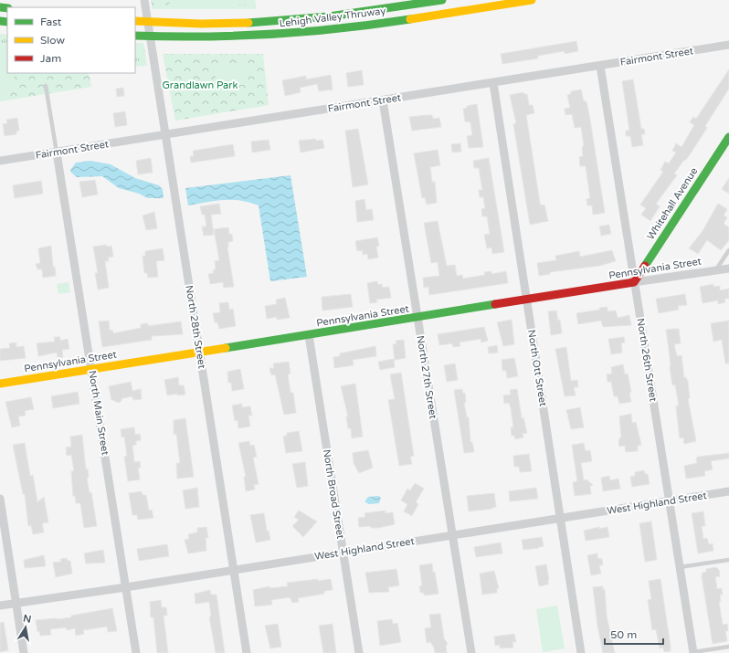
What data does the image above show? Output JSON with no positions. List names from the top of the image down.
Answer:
{
  "streets": {
    "main road": ["Lehigh Valley Thruway", "Whitehall Avenue", "Pennsylvania Street"],
    "street": [
      "Fairmont Street",
      "North 28th Street",
      "North 26th Street",
      "North Ott Street",
      "North 27th Street",
      "North Main Street",
      "North Broad Street",
      "West Highland Street"
    ]
  },
  "crossings": [
    ["Fairmont Street", "North 28th Street"],
    ["Fairmont Street", "North 26th Street"],
    ["Fairmont Street", "North Ott Street"],
    ["Fairmont Street", "North 27th Street"],
    ["Fairmont Street", "North Main Street"],
    ["Whitehall Avenue", "Pennsylvania Street"],
    ["Whitehall Avenue", "North 26th Street"],
    ["Pennsylvania Street", "North 28th Street"],
    ["Pennsylvania Street", "North 26th Street"],
    ["Pennsylvania Street", "North Ott Street"],
    ["Pennsylvania Street", "North 27th Street"],
    ["Pennsylvania Street", "North Main Street"],
    ["Pennsylvania Street", "North Broad Street"],
    ["North 28th Street", "West Highland Street"],
    ["North 26th Street", "West Highland Street"],
    ["North Ott Street", "West Highland Street"],
    ["North 27th Street", "West Highland Street"],
    ["North Main Street", "West Highland Street"],
    ["North Broad Street", "West Highland Street"]
  ],
  "parks": ["Grandlawn Park"],
  "legend": ["Fast", "Slow", "Jam"],
  "scale_bar": "50 m",
  "north": "top"
}
